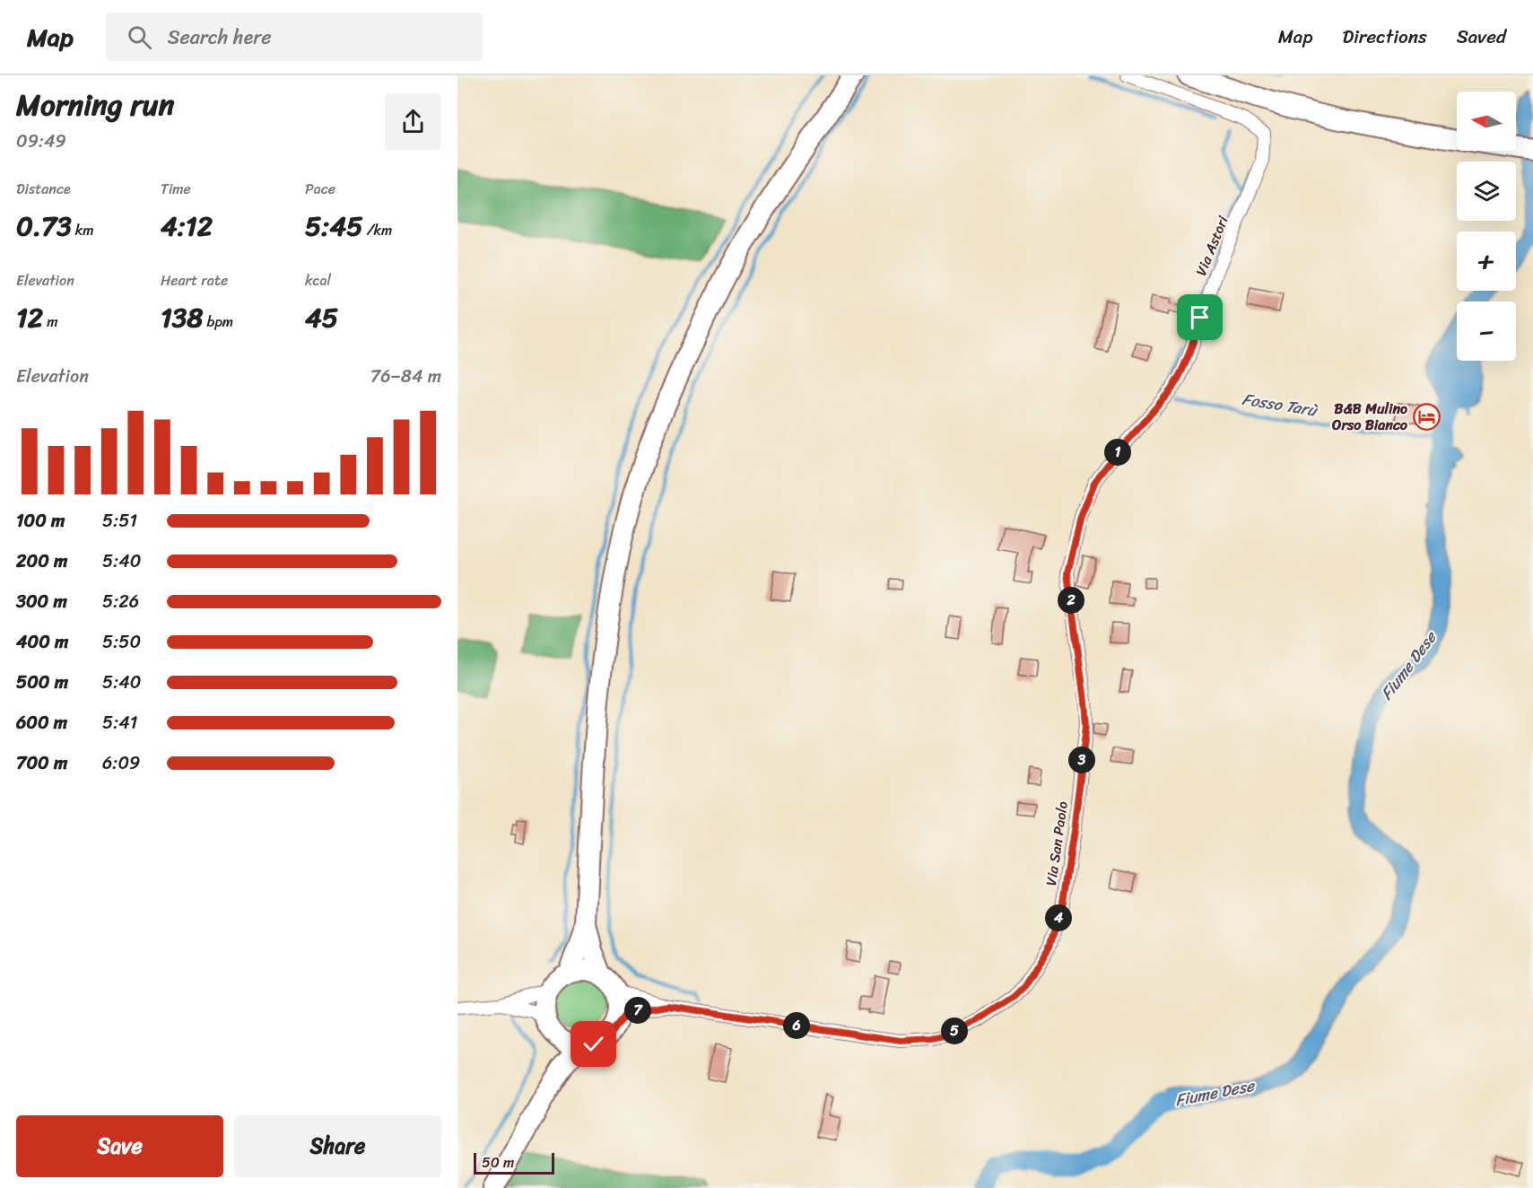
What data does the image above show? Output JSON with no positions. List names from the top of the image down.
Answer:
{
  "streets": {
    "street": ["Via Astori", "Via San Paolo"]
  },
  "crossings": [
    ["Via Astori", "Via San Paolo"]
  ],
  "water": ["Fosso Tarù", "Fiume Dese"],
  "places": {
    "hotel": ["B&B Mulino Orso Bianco"]
  },
  "scale_bar": "50 m",
  "north": "left",
  "page": {
    "header": "Map",
    "search": "Search here",
    "nav": ["Map", "Directions", "Saved"],
    "heading": ["Morning run", "09:49"],
    "map_buttons": ["+", "−"],
    "stats": [
      ["Distance", "0.73 km"],
      ["Time", "4:12"],
      ["Pace", "5:45 /km"],
      ["Elevation", "12 m"],
      ["Heart rate", "138 bpm"],
      ["kcal", "45"]
    ],
    "chart": ["Elevation", "76–84 m"],
    "pins": [
      "1",
      "2",
      "3",
      "4",
      "7",
      "6",
      "5"
    ],
    "list": [
      {
        "name": "100 m",
        "note": "5:51"
      },
      {
        "name": "200 m",
        "note": "5:40"
      },
      {
        "name": "300 m",
        "note": "5:26"
      },
      {
        "name": "400 m",
        "note": "5:50"
      },
      {
        "name": "500 m",
        "note": "5:40"
      },
      {
        "name": "600 m",
        "note": "5:41"
      },
      {
        "name": "700 m",
        "note": "6:09"
      }
    ],
    "buttons": ["Save", "Share"],
    "scale": "50 m"
  }
}
